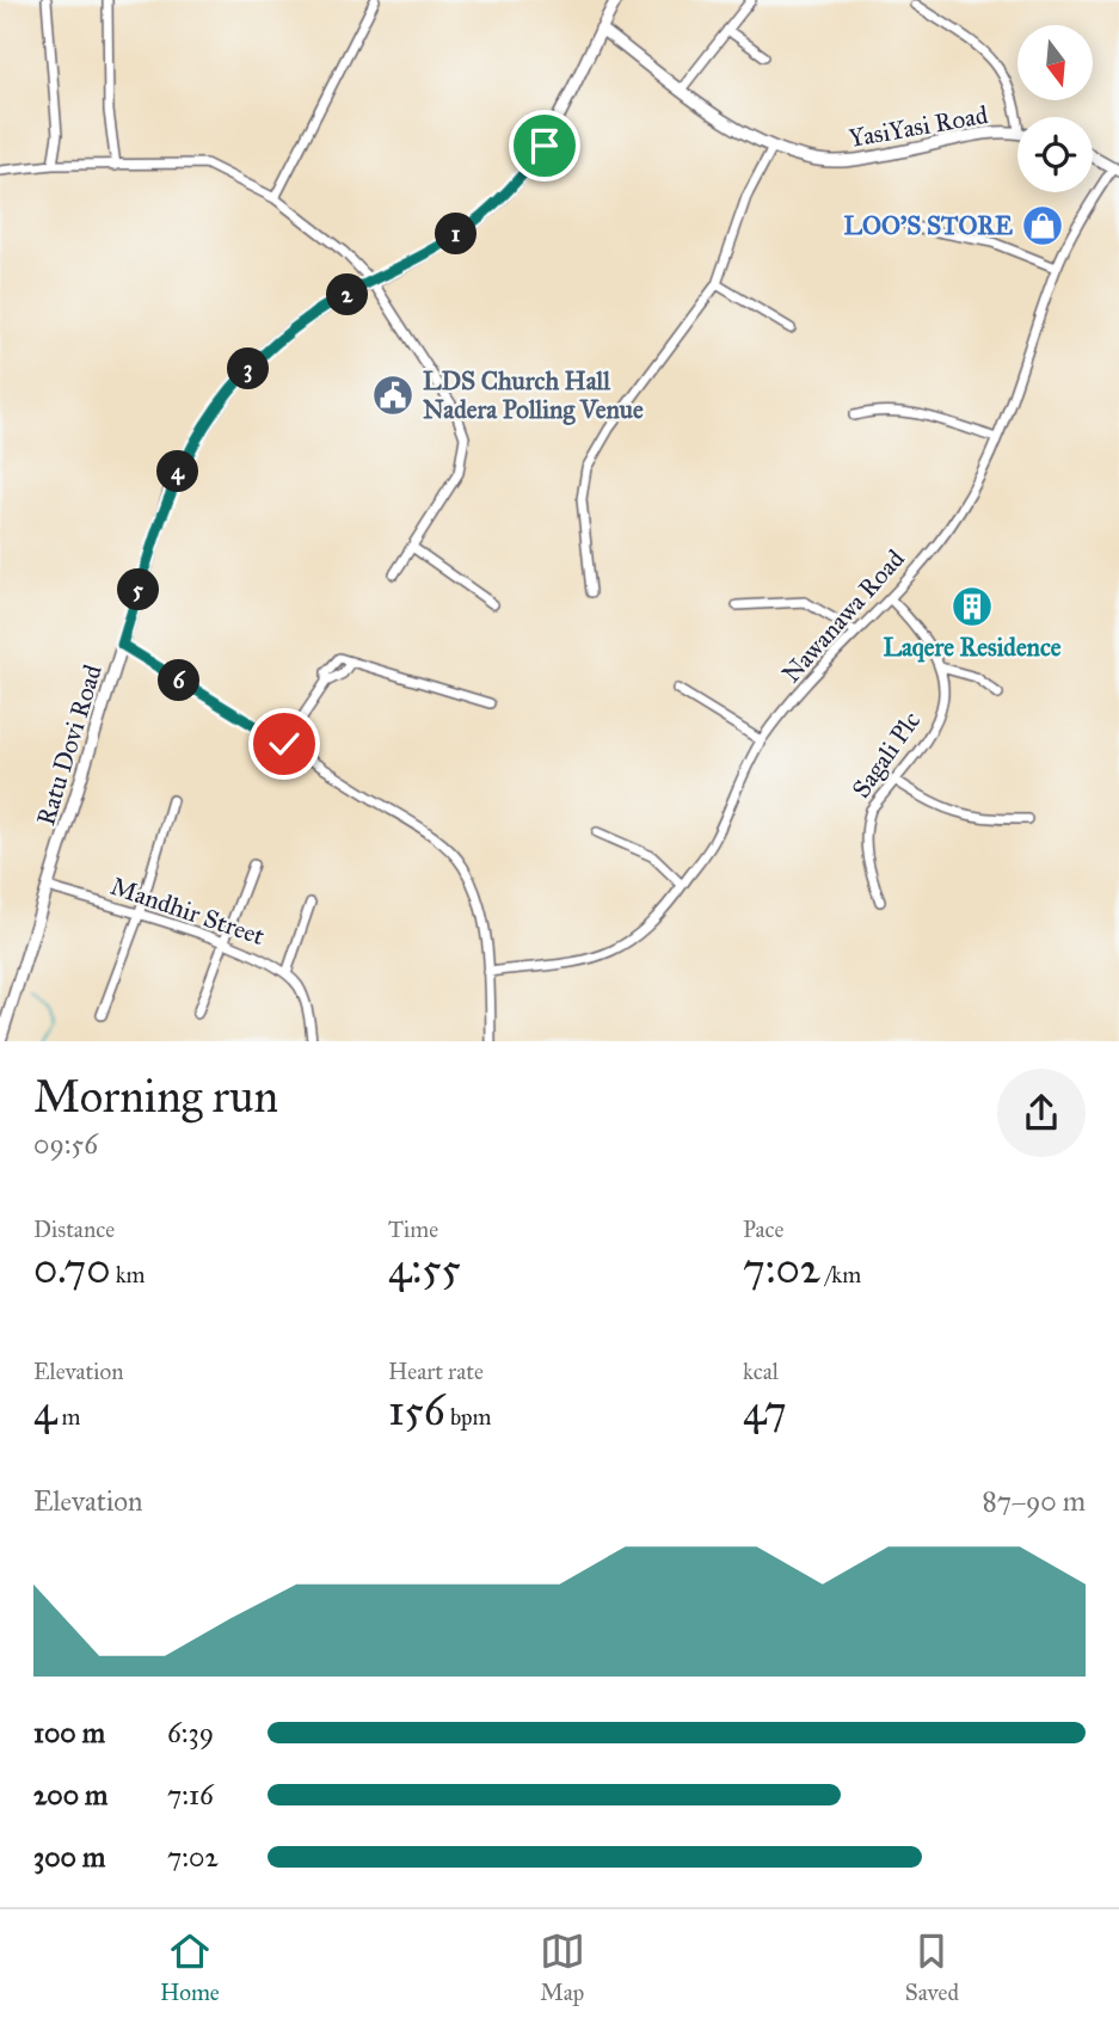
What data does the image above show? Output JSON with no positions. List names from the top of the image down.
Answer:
{
  "streets": {
    "main road": ["YasiYasi Road", "Ratu Dovi Road"],
    "street": ["Nawanawa Road", "Sagali Plc", "Mandhir Street"]
  },
  "crossings": [
    ["YasiYasi Road", "Ratu Dovi Road"],
    ["Ratu Dovi Road", "Mandhir Street"]
  ],
  "places": {
    "shop": ["LOO'S STORE"],
    "public building": ["LDS Church Hall Nadera Polling Venue"],
    "building": ["Laqere Residence"]
  },
  "north": "bottom",
  "page": {
    "pins": [
      "1",
      "2",
      "3",
      "4",
      "5",
      "6"
    ],
    "heading": ["Morning run", "09:56"],
    "stats": [
      ["Distance", "0.70 km"],
      ["Time", "4:55"],
      ["Pace", "7:02 /km"],
      ["Elevation", "4 m"],
      ["Heart rate", "156 bpm"],
      ["kcal", "47"]
    ],
    "chart": ["Elevation", "87–90 m"],
    "list": [
      {
        "name": "100 m",
        "note": "6:39"
      },
      {
        "name": "200 m",
        "note": "7:16"
      },
      {
        "name": "300 m",
        "note": "7:02"
      }
    ],
    "tabs": ["Home", "Map", "Saved"]
  }
}
